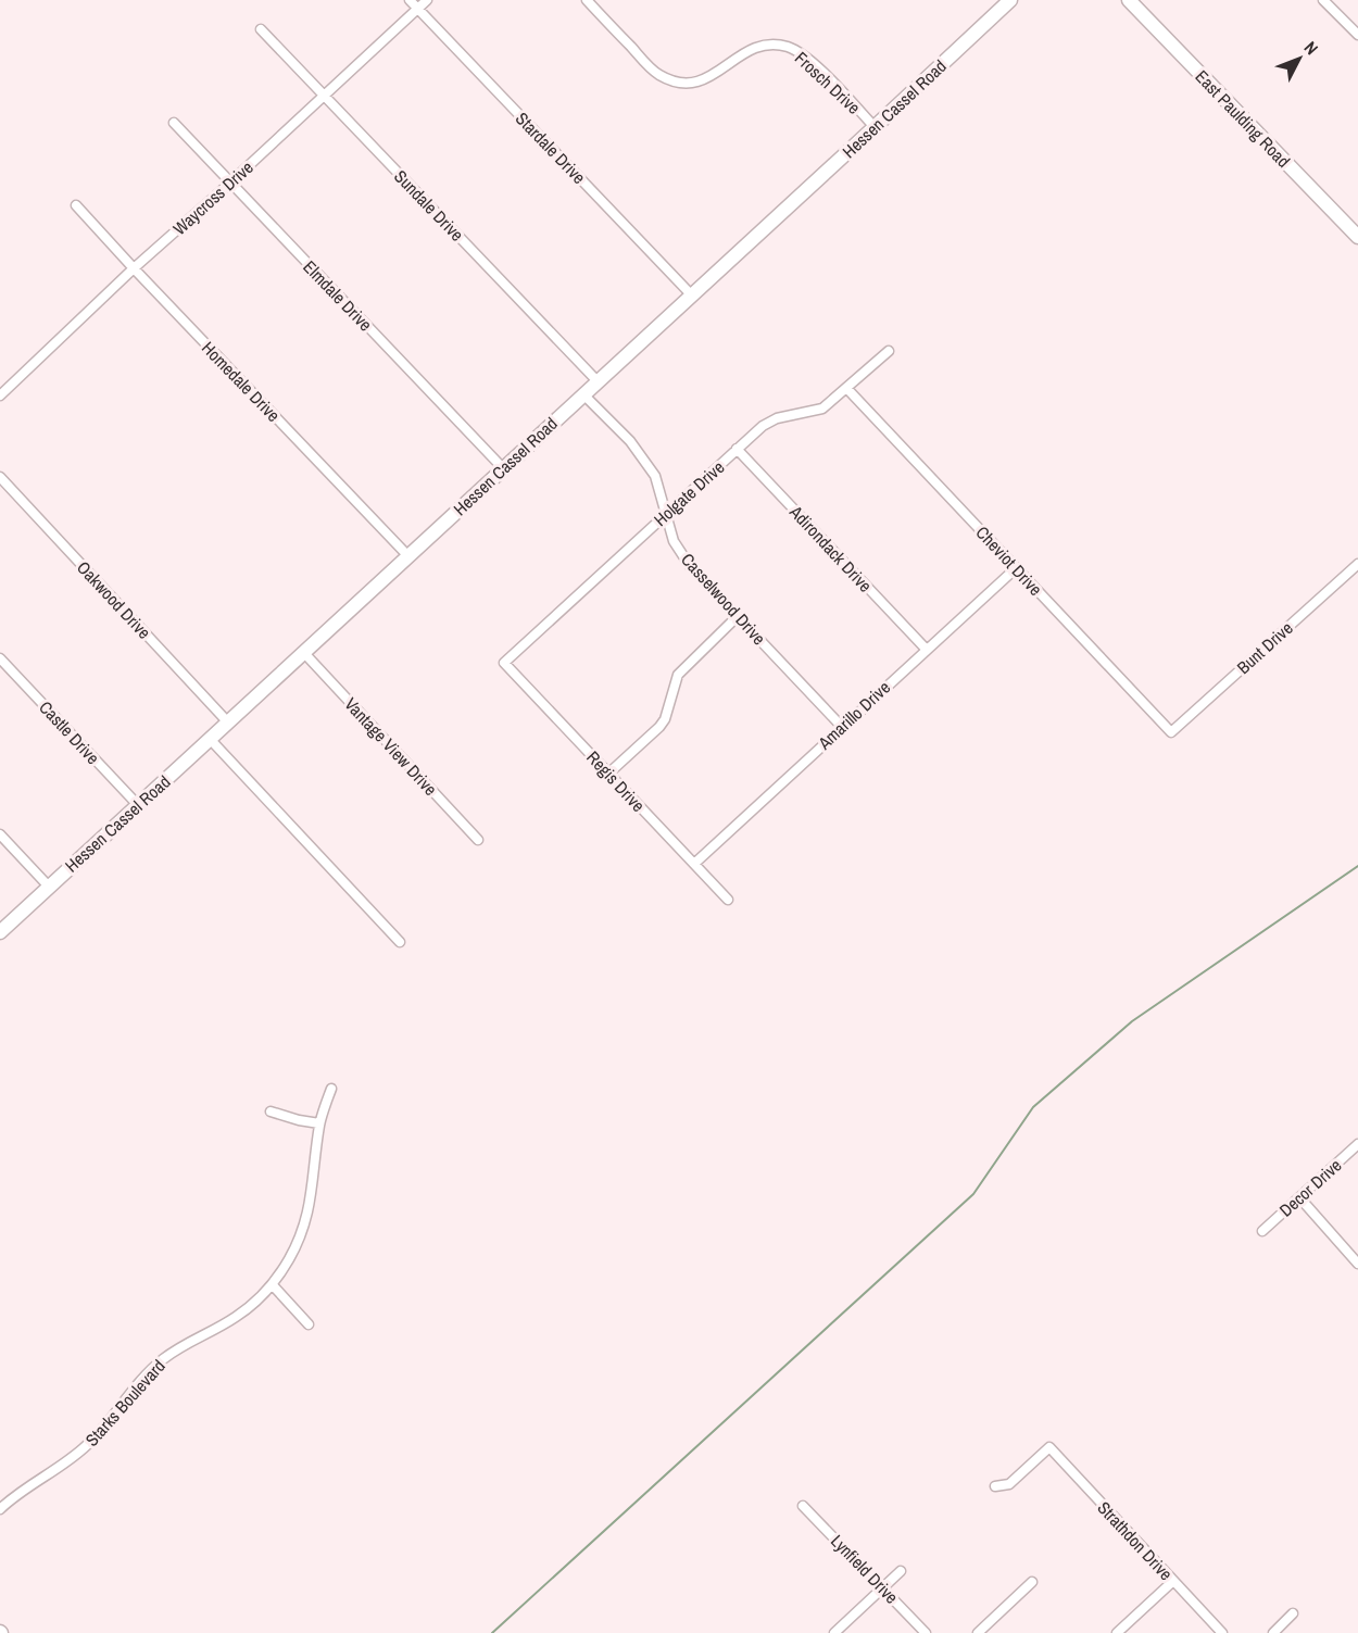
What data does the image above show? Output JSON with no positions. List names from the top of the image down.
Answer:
{
  "streets": {
    "main road": ["Hessen Cassel Road", "East Paulding Road"],
    "street": [
      "Frosch Drive",
      "Stardale Drive",
      "Waycross Drive",
      "Sundale Drive",
      "Elmdale Drive",
      "Homedale Drive",
      "Holgate Drive",
      "Adirondack Drive",
      "Cheviot Drive",
      "Casselwood Drive",
      "Oakwood Drive",
      "Bunt Drive",
      "Amarillo Drive",
      "Castle Drive",
      "Vantage View Drive",
      "Regis Drive",
      "Decor Drive",
      "Starks Boulevard",
      "Strathdon Drive",
      "Lynfield Drive"
    ]
  },
  "crossings": [
    ["Frosch Drive", "Hessen Cassel Road"],
    ["Hessen Cassel Road", "Stardale Drive"],
    ["Hessen Cassel Road", "Sundale Drive"],
    ["Hessen Cassel Road", "Elmdale Drive"],
    ["Hessen Cassel Road", "Homedale Drive"],
    ["Hessen Cassel Road", "Casselwood Drive"],
    ["Hessen Cassel Road", "Oakwood Drive"],
    ["Hessen Cassel Road", "Castle Drive"],
    ["Hessen Cassel Road", "Vantage View Drive"],
    ["Stardale Drive", "Waycross Drive"],
    ["Waycross Drive", "Sundale Drive"],
    ["Waycross Drive", "Elmdale Drive"],
    ["Waycross Drive", "Homedale Drive"],
    ["Holgate Drive", "Adirondack Drive"],
    ["Holgate Drive", "Cheviot Drive"],
    ["Holgate Drive", "Casselwood Drive"],
    ["Holgate Drive", "Regis Drive"],
    ["Adirondack Drive", "Amarillo Drive"],
    ["Cheviot Drive", "Bunt Drive"],
    ["Cheviot Drive", "Amarillo Drive"],
    ["Casselwood Drive", "Amarillo Drive"],
    ["Amarillo Drive", "Regis Drive"]
  ],
  "north": "top right"
}
